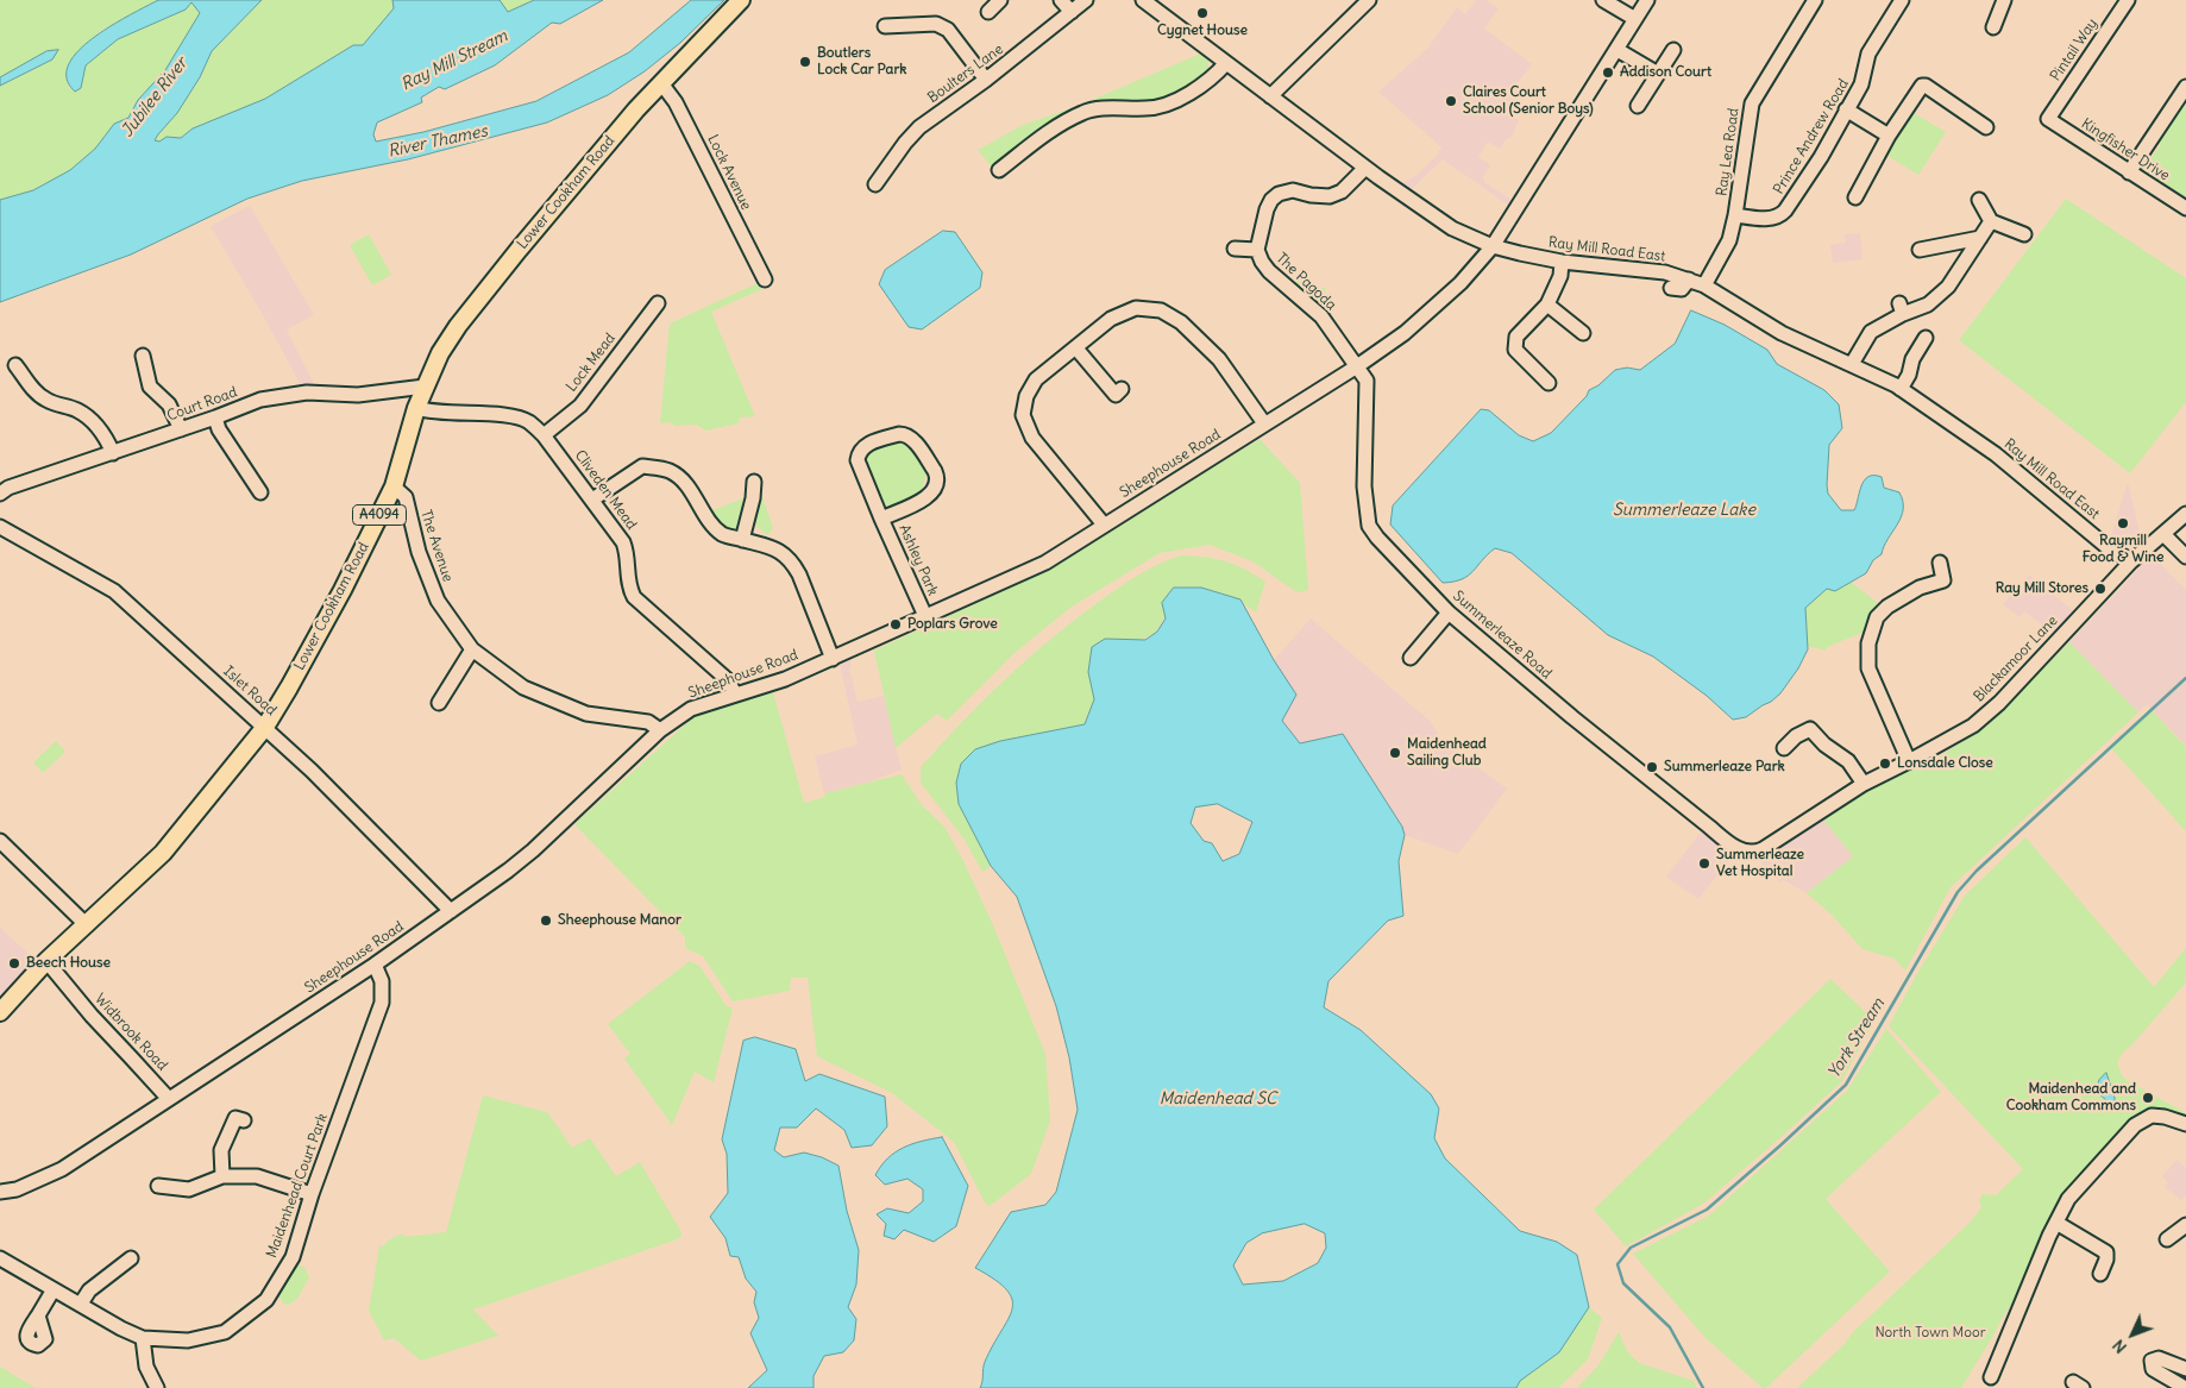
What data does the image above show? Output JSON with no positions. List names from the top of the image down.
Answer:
{
  "streets": {
    "main road": ["Lower Cookham Road", "A4094"],
    "street": [
      "Pintail Way",
      "Boulters Lane",
      "Prince Andrew Road",
      "Kingfisher Drive",
      "Ray Lea Road",
      "Lock Avenue",
      "Ray Mill Road East",
      "The Pagoda",
      "Lock Mead",
      "Court Road",
      "Sheephouse Road",
      "Cliveden Mead",
      "The Avenue",
      "Ashley Park",
      "Summerleaze Road",
      "Blackamoor Lane",
      "Islet Road",
      "Widbrook Road",
      "Maidenhead Court Park"
    ]
  },
  "crossings": [
    ["Pintail Way", "Kingfisher Drive"],
    ["Prince Andrew Road", "Ray Lea Road"],
    ["Ray Lea Road", "Ray Mill Road East"],
    ["Lock Avenue", "Lower Cookham Road"],
    ["Lower Cookham Road", "Court Road"],
    ["Lower Cookham Road", "Cliveden Mead"],
    ["Lower Cookham Road", "The Avenue"],
    ["Lower Cookham Road", "Islet Road"],
    ["Lower Cookham Road", "Widbrook Road"],
    ["Ray Mill Road East", "The Pagoda"],
    ["Ray Mill Road East", "Sheephouse Road"],
    ["Ray Mill Road East", "Blackamoor Lane"],
    ["The Pagoda", "Sheephouse Road"],
    ["The Pagoda", "Summerleaze Road"],
    ["Lock Mead", "Cliveden Mead"],
    ["Sheephouse Road", "Cliveden Mead"],
    ["Sheephouse Road", "The Avenue"],
    ["Sheephouse Road", "Ashley Park"],
    ["Sheephouse Road", "Summerleaze Road"],
    ["Sheephouse Road", "Islet Road"],
    ["Sheephouse Road", "Widbrook Road"],
    ["Sheephouse Road", "Maidenhead Court Park"],
    ["Summerleaze Road", "Blackamoor Lane"]
  ],
  "water": [
    "Ray Mill Stream",
    "Jubilee River",
    "River Thames",
    "Summerleaze Lake",
    "York Stream",
    "Maidenhead SC"
  ],
  "parks": ["North Town Moor"],
  "places": [
    "Cygnet House",
    "Boutlers Lock Car Park",
    "Addison Court",
    "Claires Court School (Senior Boys)",
    "Raymill Food & Wine",
    "Ray Mill Stores",
    "Poplars Grove",
    "Maidenhead Sailing Club",
    "Lonsdale Close",
    "Summerleaze Park",
    "Summerleaze Vet Hospital",
    "Sheephouse Manor",
    "Beech House",
    "Maidenhead and Cookham Commons"
  ],
  "north": "bottom left"
}
